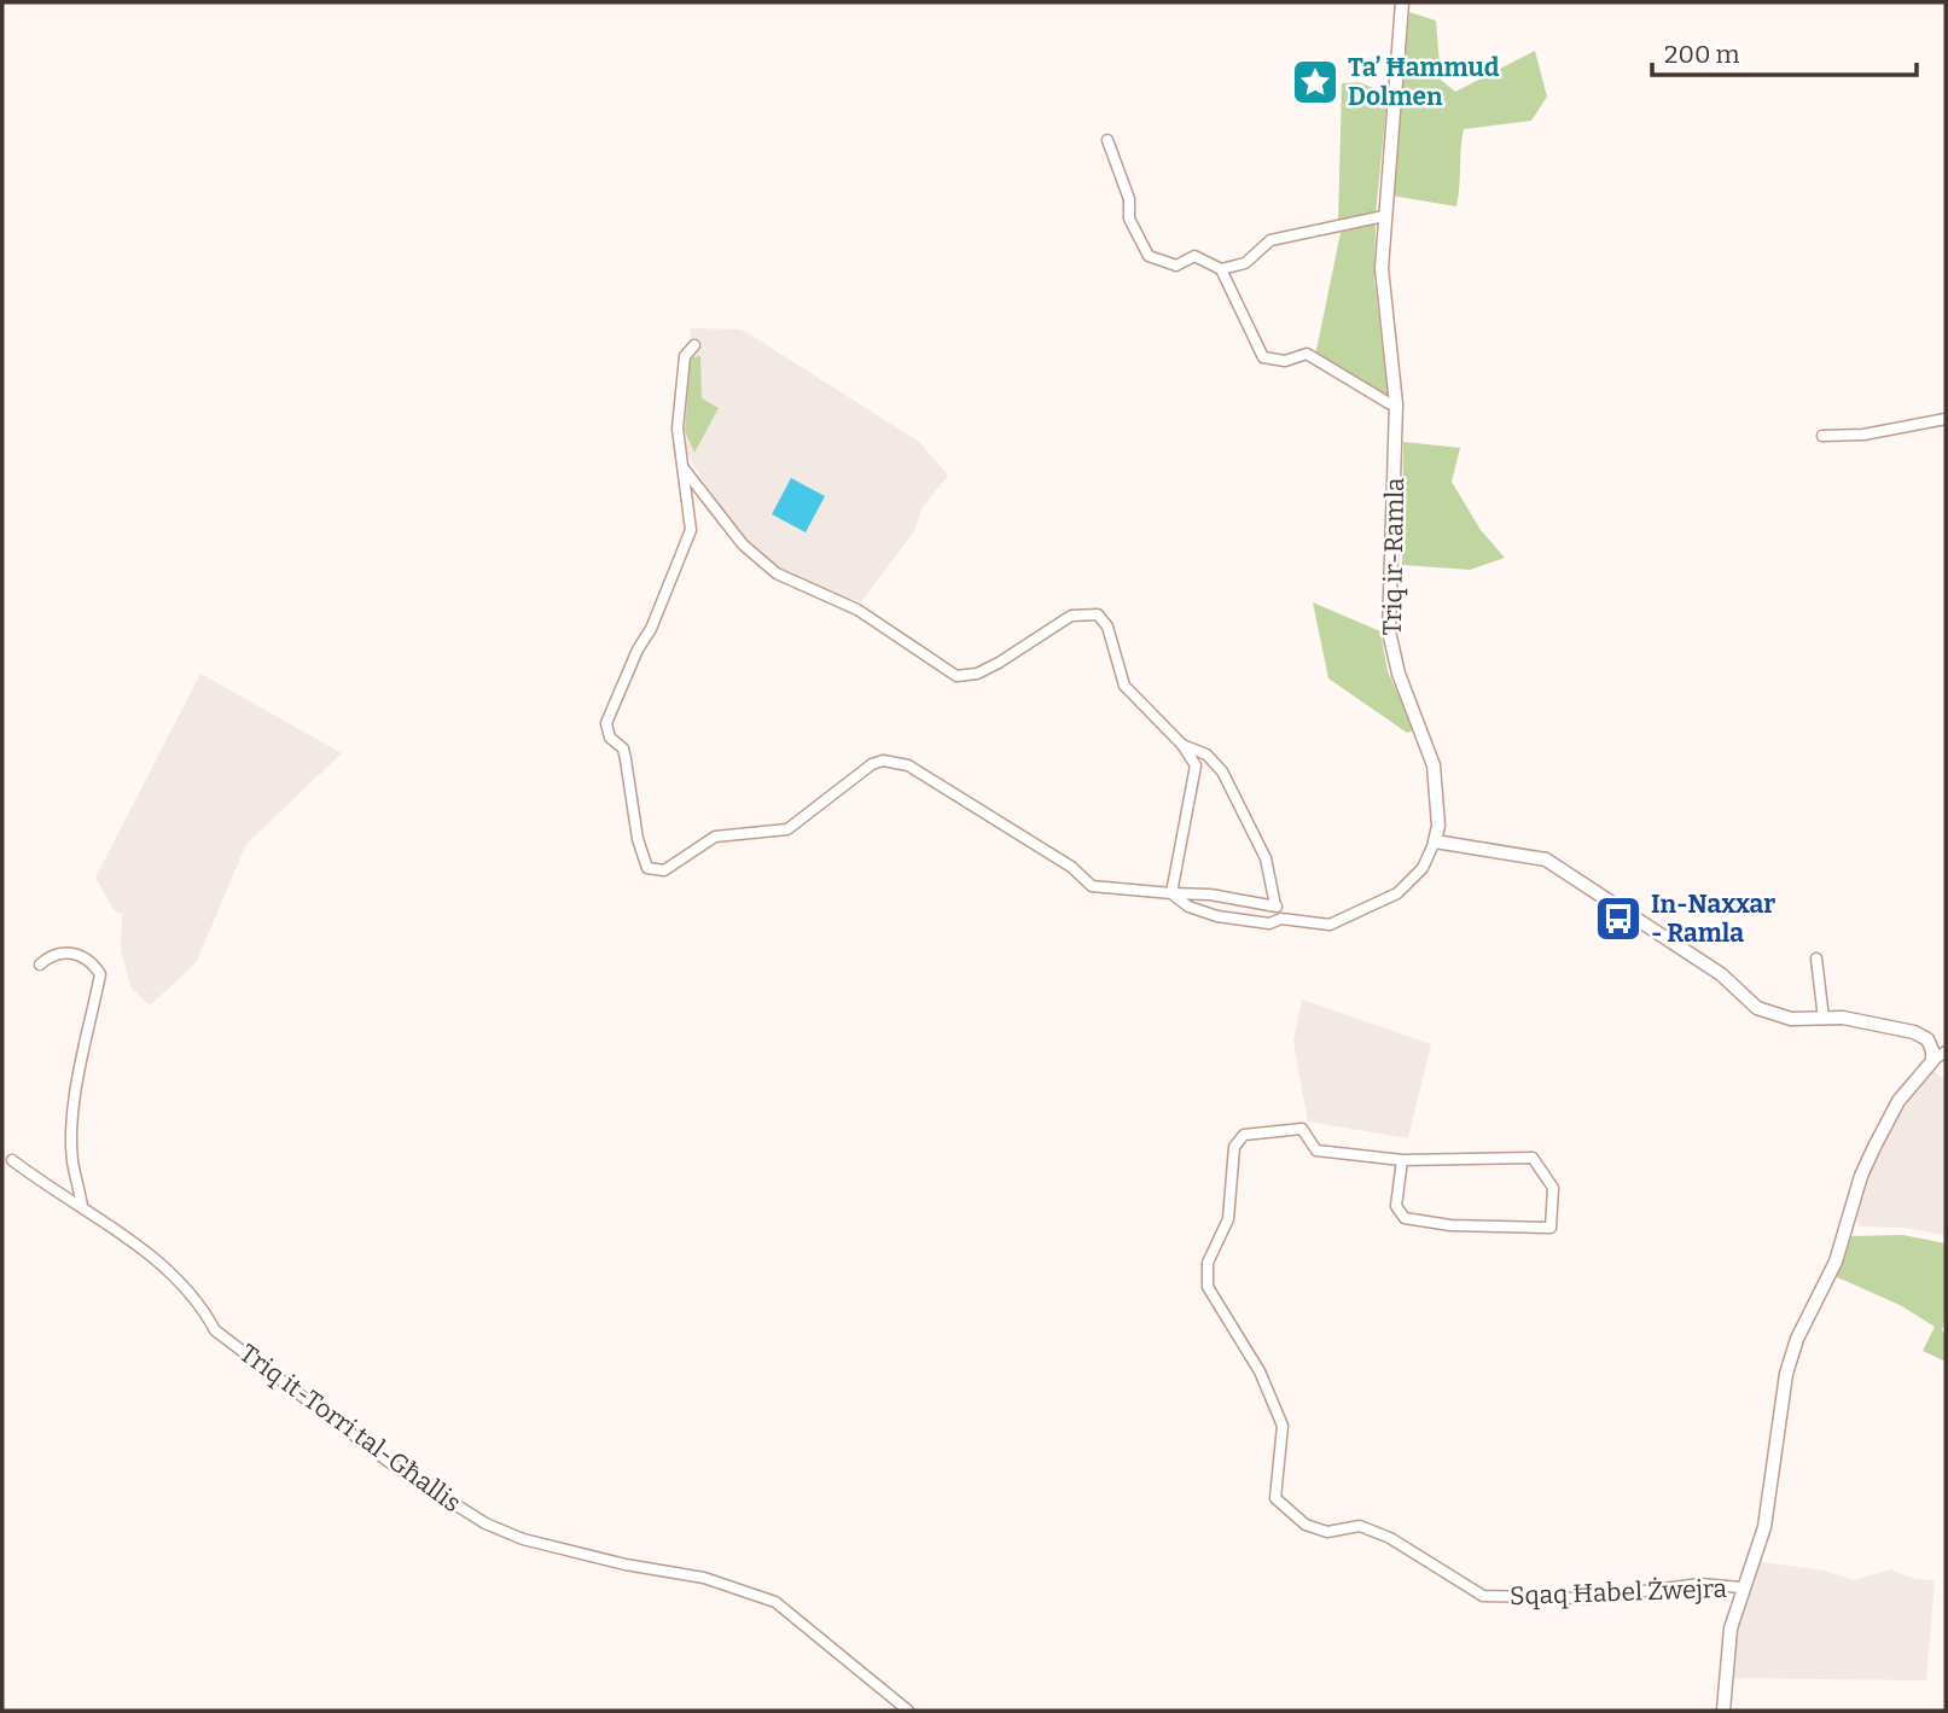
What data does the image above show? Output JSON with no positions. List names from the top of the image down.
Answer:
{
  "streets": {
    "main road": ["Triq ir-Ramla"],
    "street": ["Triq it-Torri tal-Għallis", "Sqaq Ħabel Żwejra"]
  },
  "places": {
    "place": ["Ta’ Ħammud Dolmen"],
    "bus stop": ["In-Naxxar - Ramla"]
  },
  "scale_bar": "200 m"
}
